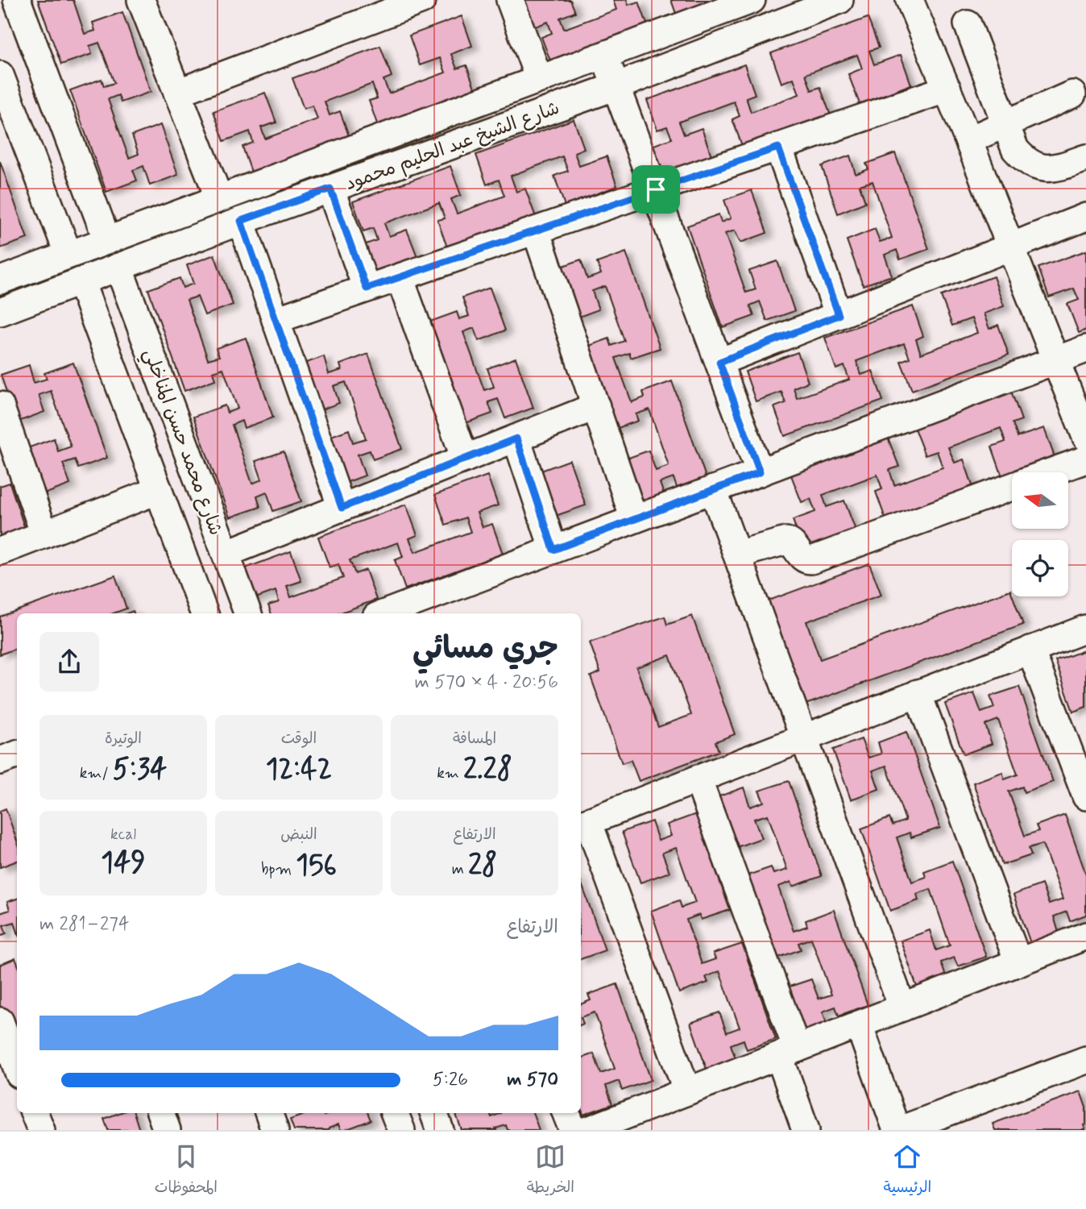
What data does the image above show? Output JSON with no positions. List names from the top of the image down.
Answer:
{
  "streets": {
    "street": ["شارع الشيخ عبد الحليم محمود", "شارع محمد حسن المناخلي"]
  },
  "crossings": [
    ["شارع الشيخ عبد الحليم محمود", "شارع محمد حسن المناخلي"]
  ],
  "north": "left",
  "page": {
    "heading": ["جري مسائي", "20:56 · 4 × 570 m"],
    "stats": [
      ["المسافة", "2.28 km"],
      ["الوقت", "12:42"],
      ["الوتيرة", "5:34 /km"],
      ["الارتفاع", "28 m"],
      ["النبض", "156 bpm"],
      ["kcal", "149"]
    ],
    "chart": ["الارتفاع", "274–281 m"],
    "list": [
      {
        "name": "570 m",
        "note": "5:26"
      }
    ],
    "tabs": ["الرئيسية", "الخريطة", "المحفوظات"]
  }
}
